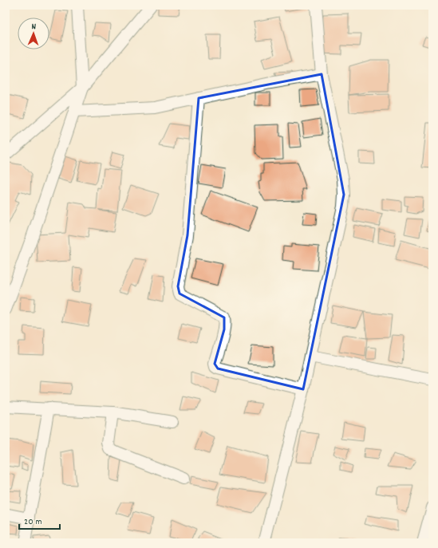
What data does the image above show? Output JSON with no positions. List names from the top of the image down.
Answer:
{
  "scale_bar": "20 m",
  "north": "top"
}
